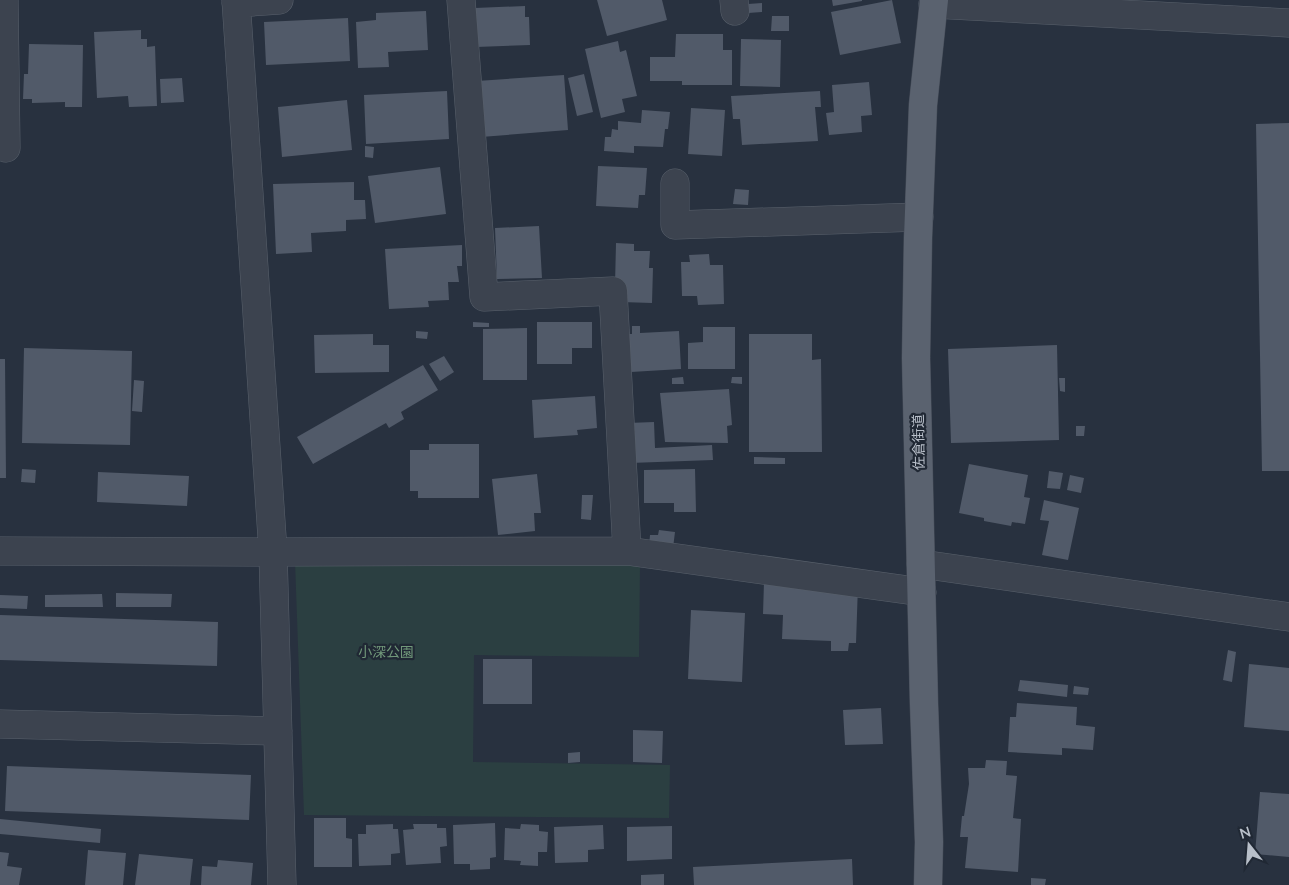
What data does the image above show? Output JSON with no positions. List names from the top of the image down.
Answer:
{
  "streets": {
    "main road": ["佐倉街道"]
  },
  "parks": ["小深公園"],
  "north": "top"
}
